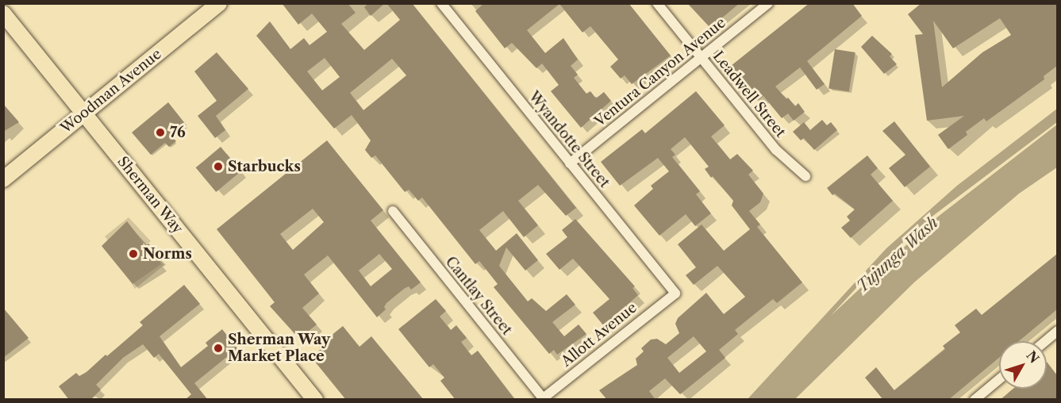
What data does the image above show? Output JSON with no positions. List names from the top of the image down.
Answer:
{
  "streets": {
    "main road": ["Woodman Avenue", "Sherman Way"],
    "street": [
      "Ventura Canyon Avenue",
      "Leadwell Street",
      "Wyandotte Street",
      "Cantlay Street",
      "Allott Avenue"
    ]
  },
  "crossings": [
    ["Ventura Canyon Avenue", "Leadwell Street"],
    ["Ventura Canyon Avenue", "Wyandotte Street"],
    ["Woodman Avenue", "Sherman Way"],
    ["Wyandotte Street", "Allott Avenue"],
    ["Cantlay Street", "Allott Avenue"]
  ],
  "water": ["Tujunga Wash"],
  "places": [
    "76",
    "Starbucks",
    "Norms",
    "Sherman Way Market Place"
  ],
  "north": "top right"
}
